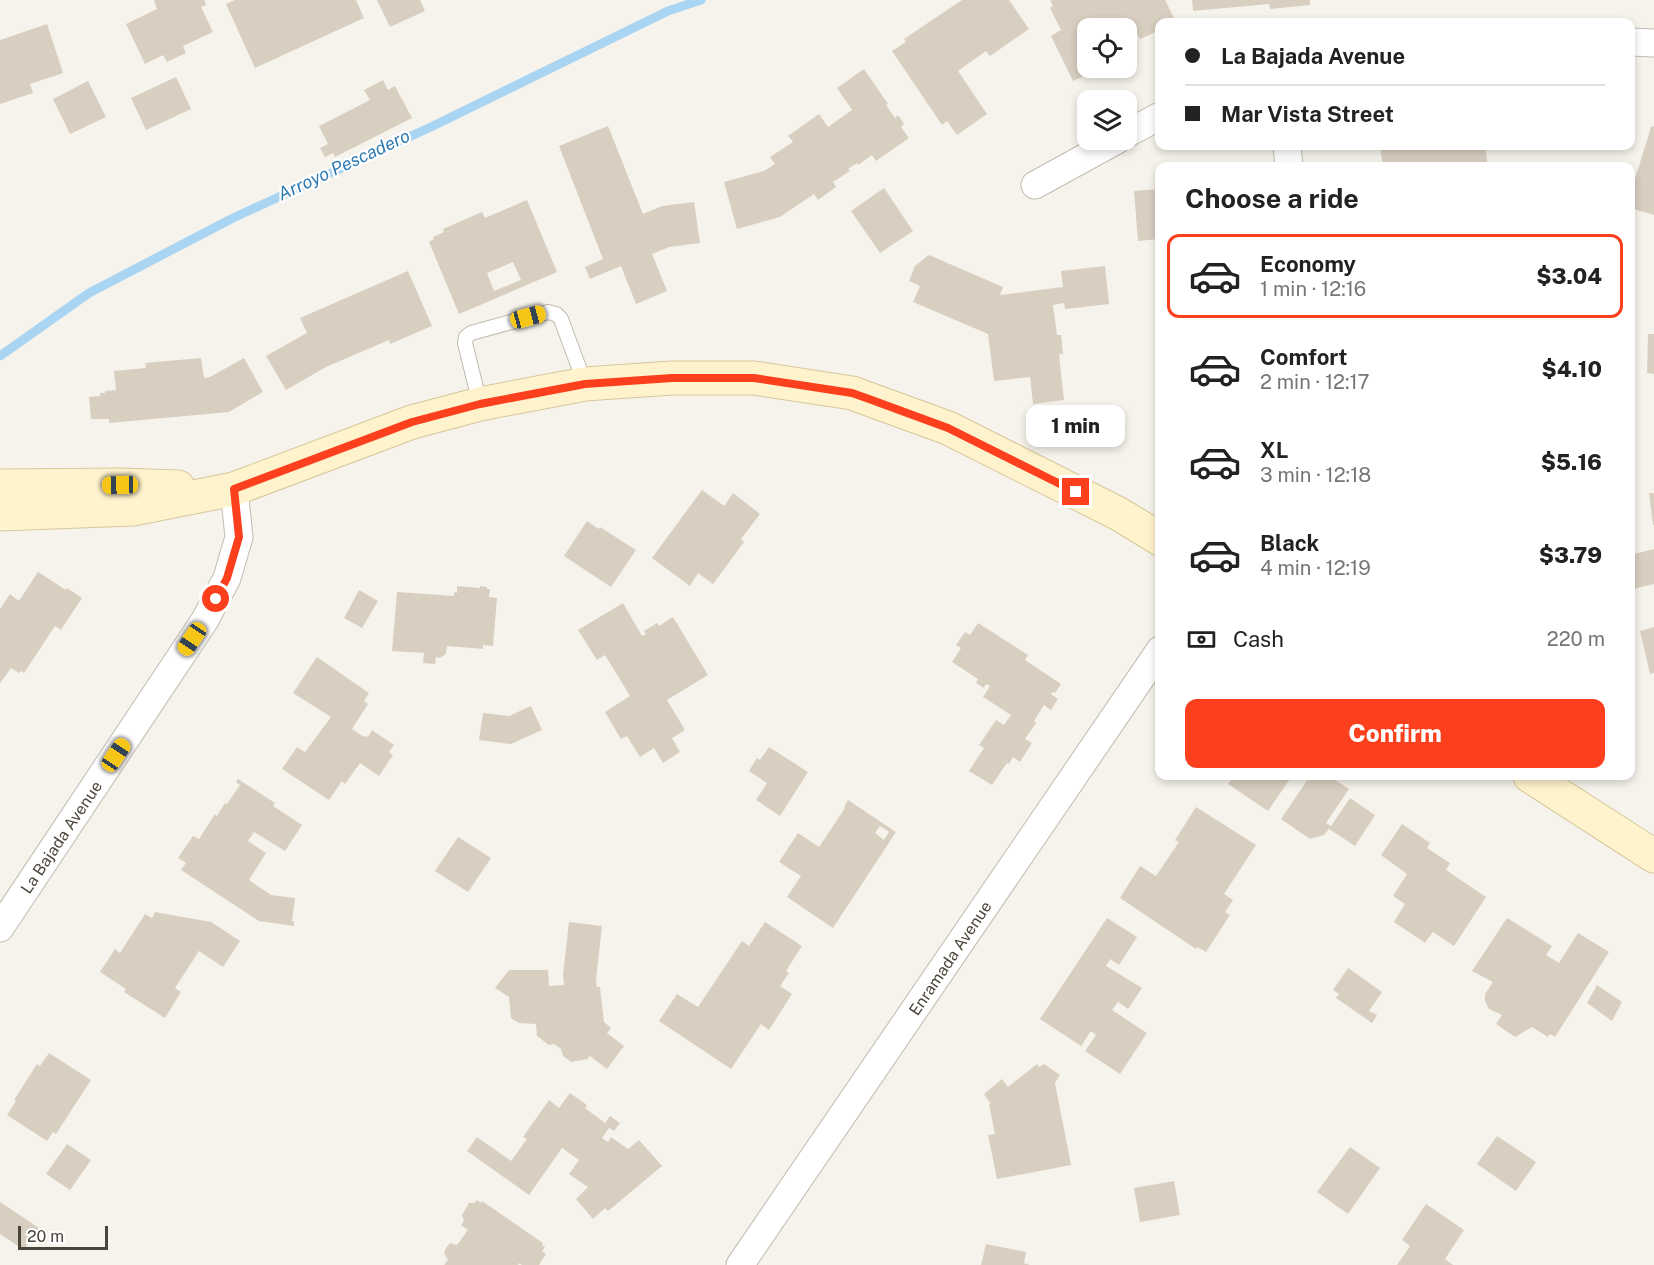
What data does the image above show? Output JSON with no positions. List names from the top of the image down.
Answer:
{
  "streets": {
    "street": ["La Bajada Avenue", "Enramada Avenue"]
  },
  "water": ["Arroyo Pescadero"],
  "scale_bar": "20 m",
  "page": {
    "banner": ["La Bajada Avenue", "Mar Vista Street"],
    "heading": "Choose a ride",
    "list": [
      {
        "name": "Economy",
        "note": "1 min · 12:16",
        "value": "$3.04"
      },
      {
        "name": "Comfort",
        "note": "2 min · 12:17",
        "value": "$4.10"
      },
      {
        "name": "XL",
        "note": "3 min · 12:18",
        "value": "$5.16"
      },
      {
        "name": "Black",
        "note": "4 min · 12:19",
        "value": "$3.79"
      }
    ],
    "bubble": "1 min",
    "pay": ["Cash", "220 m"],
    "buttons": "Confirm",
    "scale": "20 m"
  }
}
